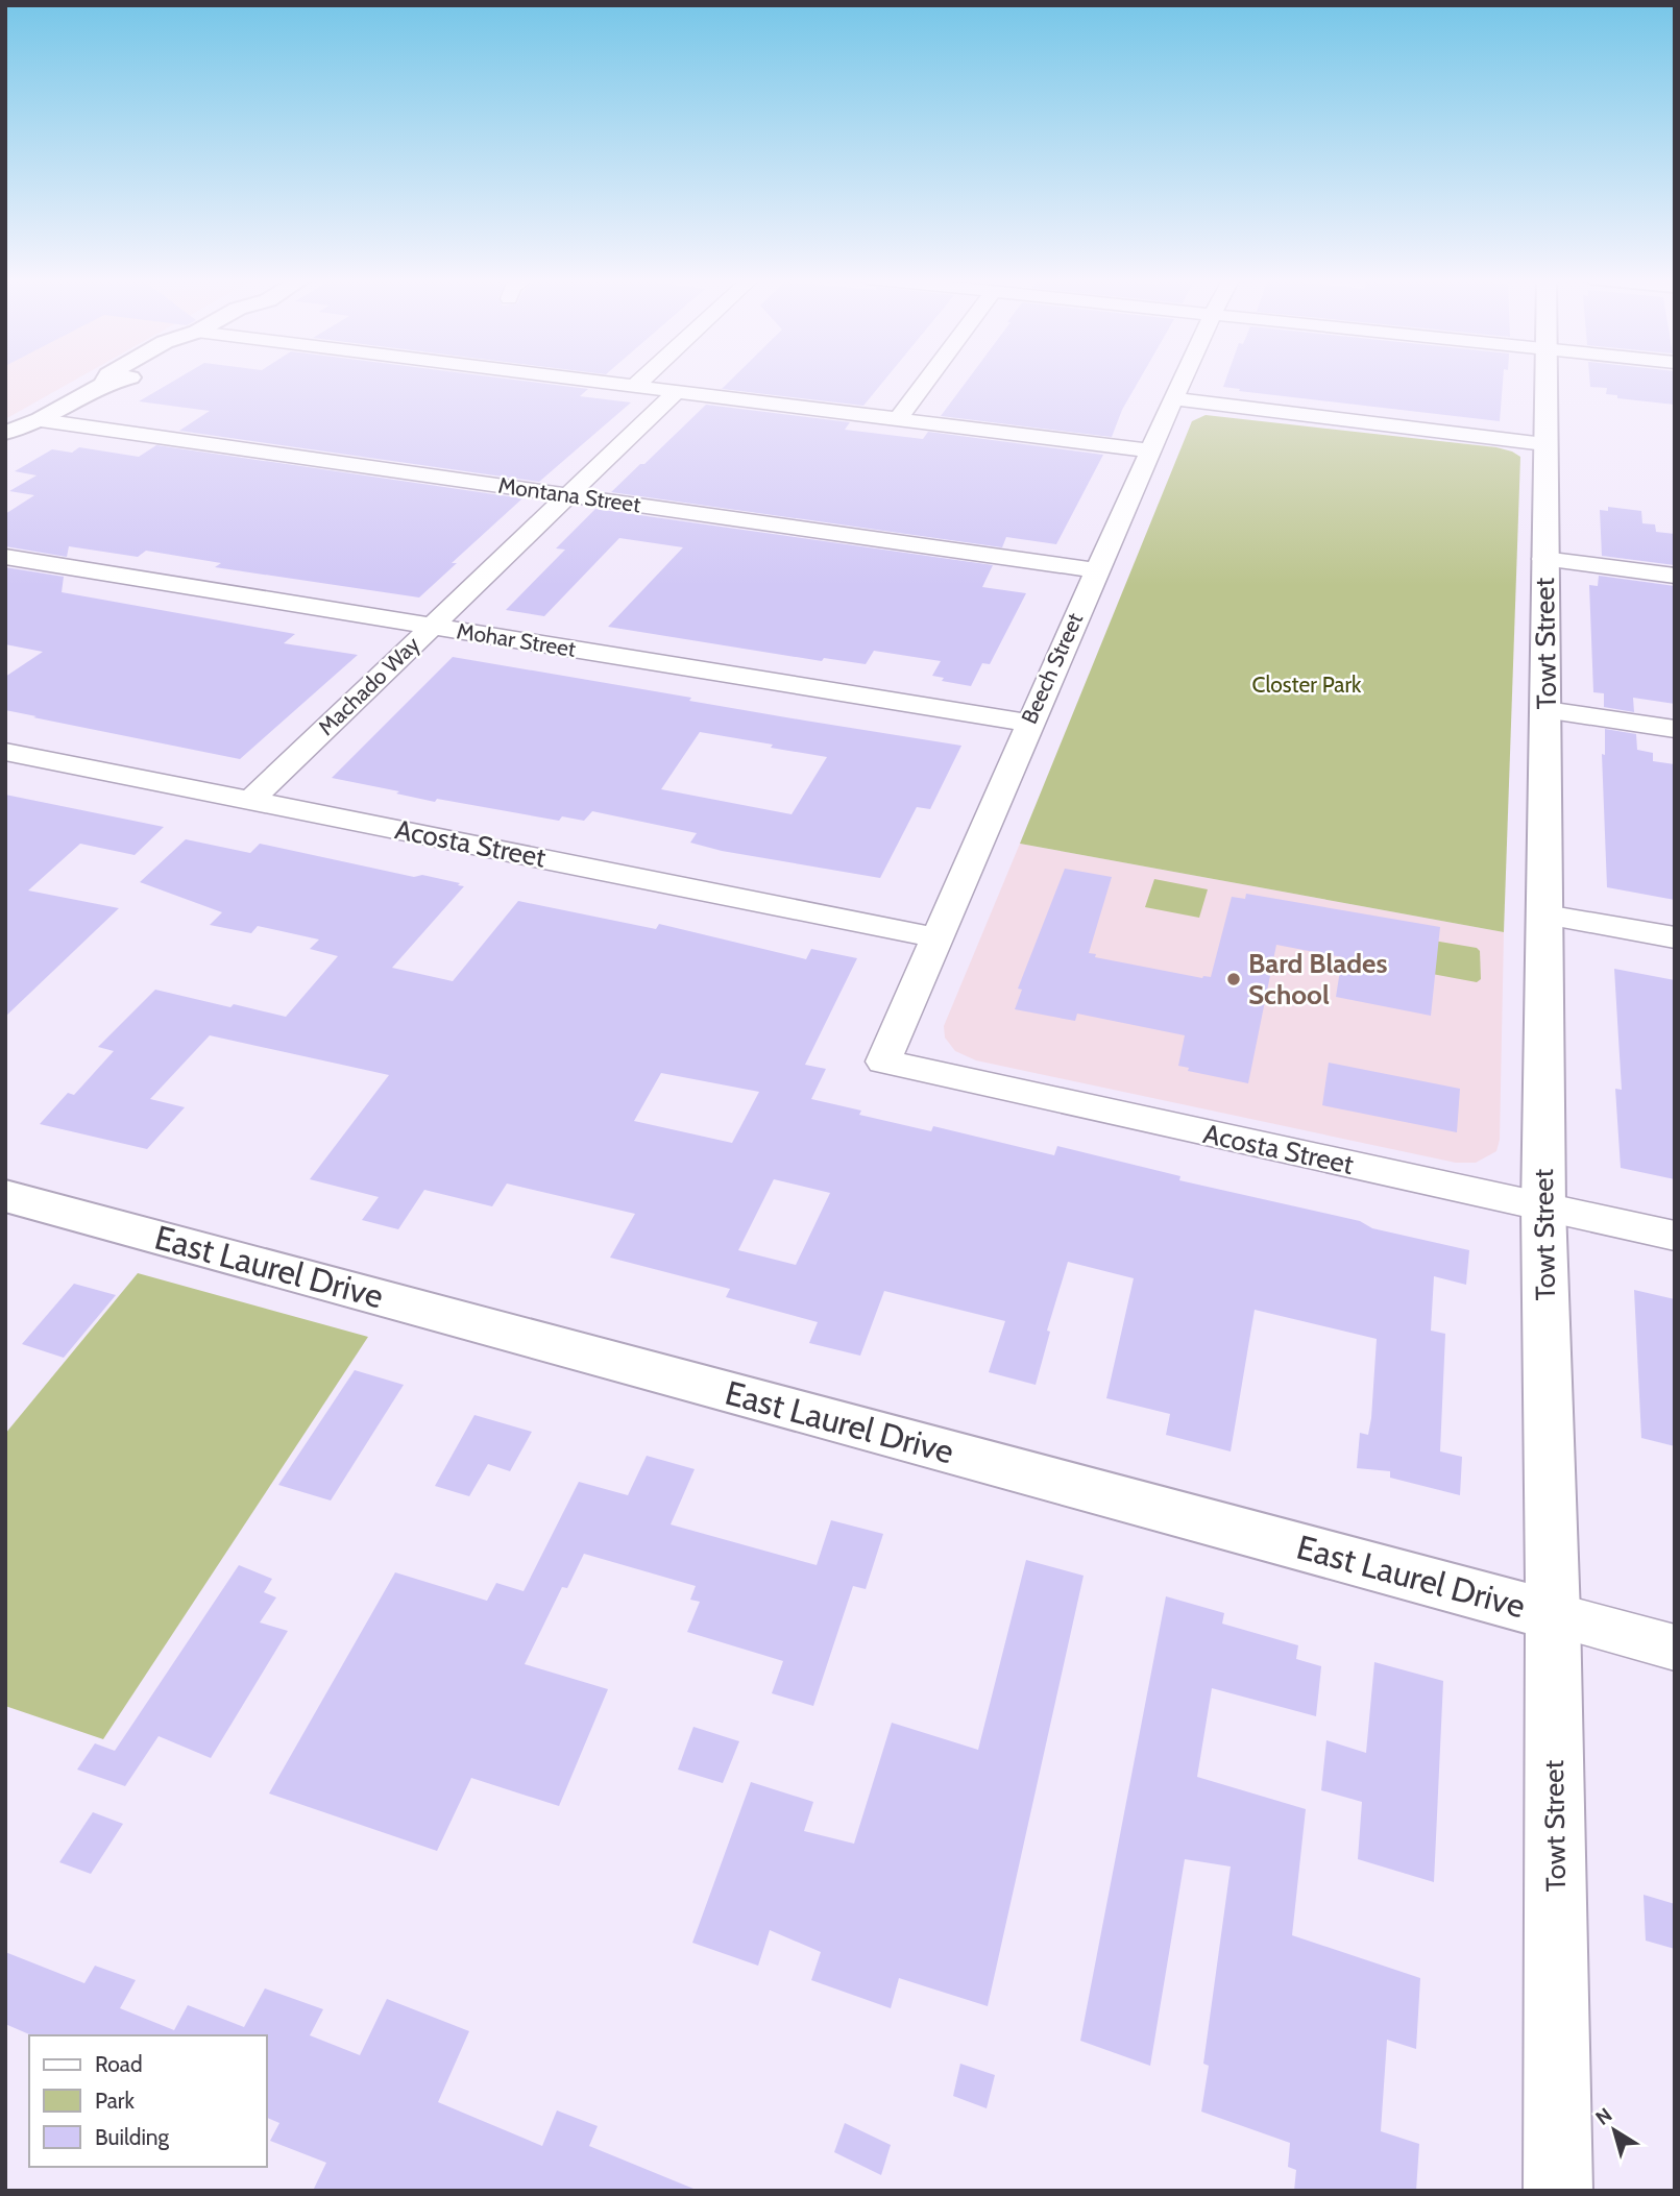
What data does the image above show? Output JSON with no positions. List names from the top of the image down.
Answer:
{
  "streets": {
    "street": [
      "Montana Street",
      "Mohar Street",
      "Towt Street",
      "Beech Street",
      "Machado Way",
      "Acosta Street",
      "East Laurel Drive"
    ]
  },
  "crossings": [
    ["Montana Street", "Beech Street"],
    ["Montana Street", "Machado Way"],
    ["Mohar Street", "Beech Street"],
    ["Mohar Street", "Machado Way"],
    ["Towt Street", "Acosta Street"],
    ["Towt Street", "East Laurel Drive"],
    ["Beech Street", "Acosta Street"],
    ["Machado Way", "Acosta Street"]
  ],
  "parks": ["Closter Park"],
  "places": ["Bard Blades School"],
  "legend": ["Road", "Park", "Building"],
  "north": "top left"
}
